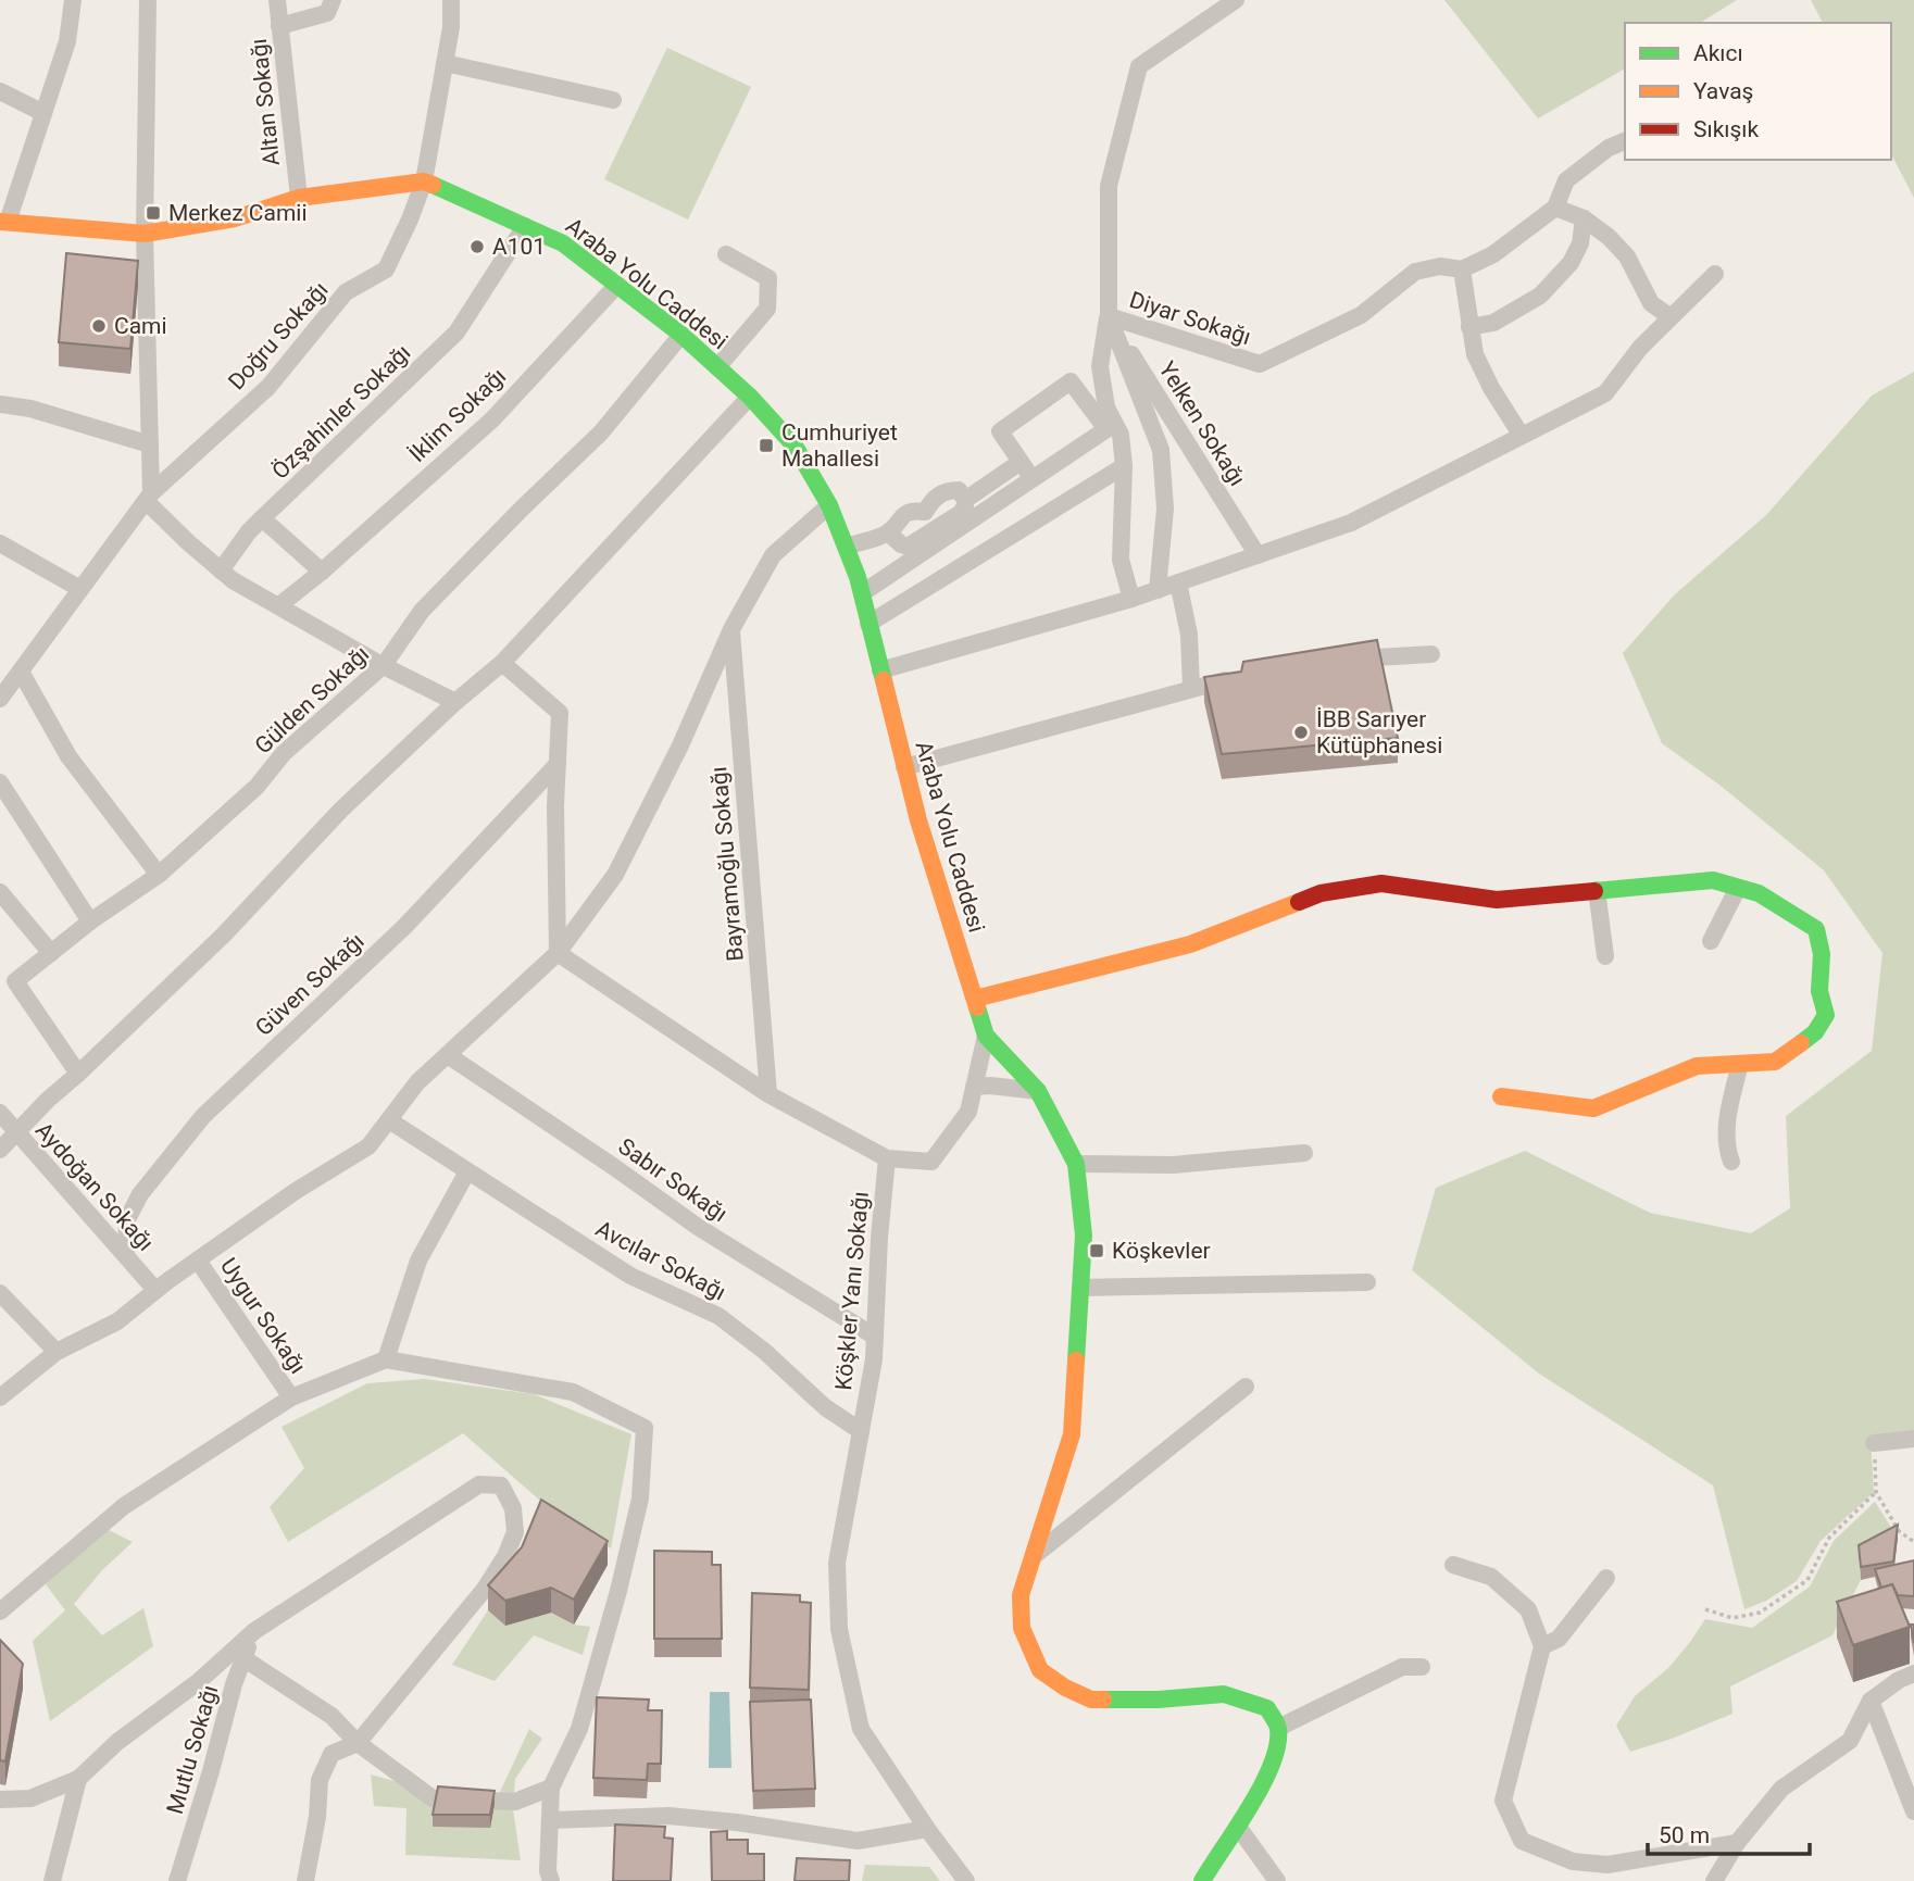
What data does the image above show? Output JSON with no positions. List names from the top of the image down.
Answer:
{
  "streets": {
    "street": [
      "Altan Sokağı",
      "Araba Yolu Caddesi",
      "Diyar Sokağı",
      "Doğru Sokağı",
      "Özşahinler Sokağı",
      "İklim Sokağı",
      "Yelken Sokağı",
      "Gülden Sokağı",
      "Bayramoğlu Sokağı",
      "Güven Sokağı",
      "Sabır Sokağı",
      "Aydoğan Sokağı",
      "Avcılar Sokağı",
      "Köşkler Yanı Sokağı",
      "Uygur Sokağı",
      "Mutlu Sokağı"
    ]
  },
  "crossings": [
    ["Araba Yolu Caddesi", "Doğru Sokağı"],
    ["Araba Yolu Caddesi", "Özşahinler Sokağı"],
    ["Araba Yolu Caddesi", "İklim Sokağı"],
    ["Araba Yolu Caddesi", "Gülden Sokağı"],
    ["Diyar Sokağı", "Yelken Sokağı"],
    ["Güven Sokağı", "Aydoğan Sokağı"],
    ["Sabır Sokağı", "Köşkler Yanı Sokağı"],
    ["Avcılar Sokağı", "Köşkler Yanı Sokağı"]
  ],
  "places": {
    "transit": ["Merkez Camii", "Cumhuriyet Mahallesi", "Köşkevler"],
    "other": ["A101", "Cami", "İBB Sarıyer Kütüphanesi"]
  },
  "legend": ["Akıcı", "Yavaş", "Sıkışık"],
  "scale_bar": "50 m"
}
